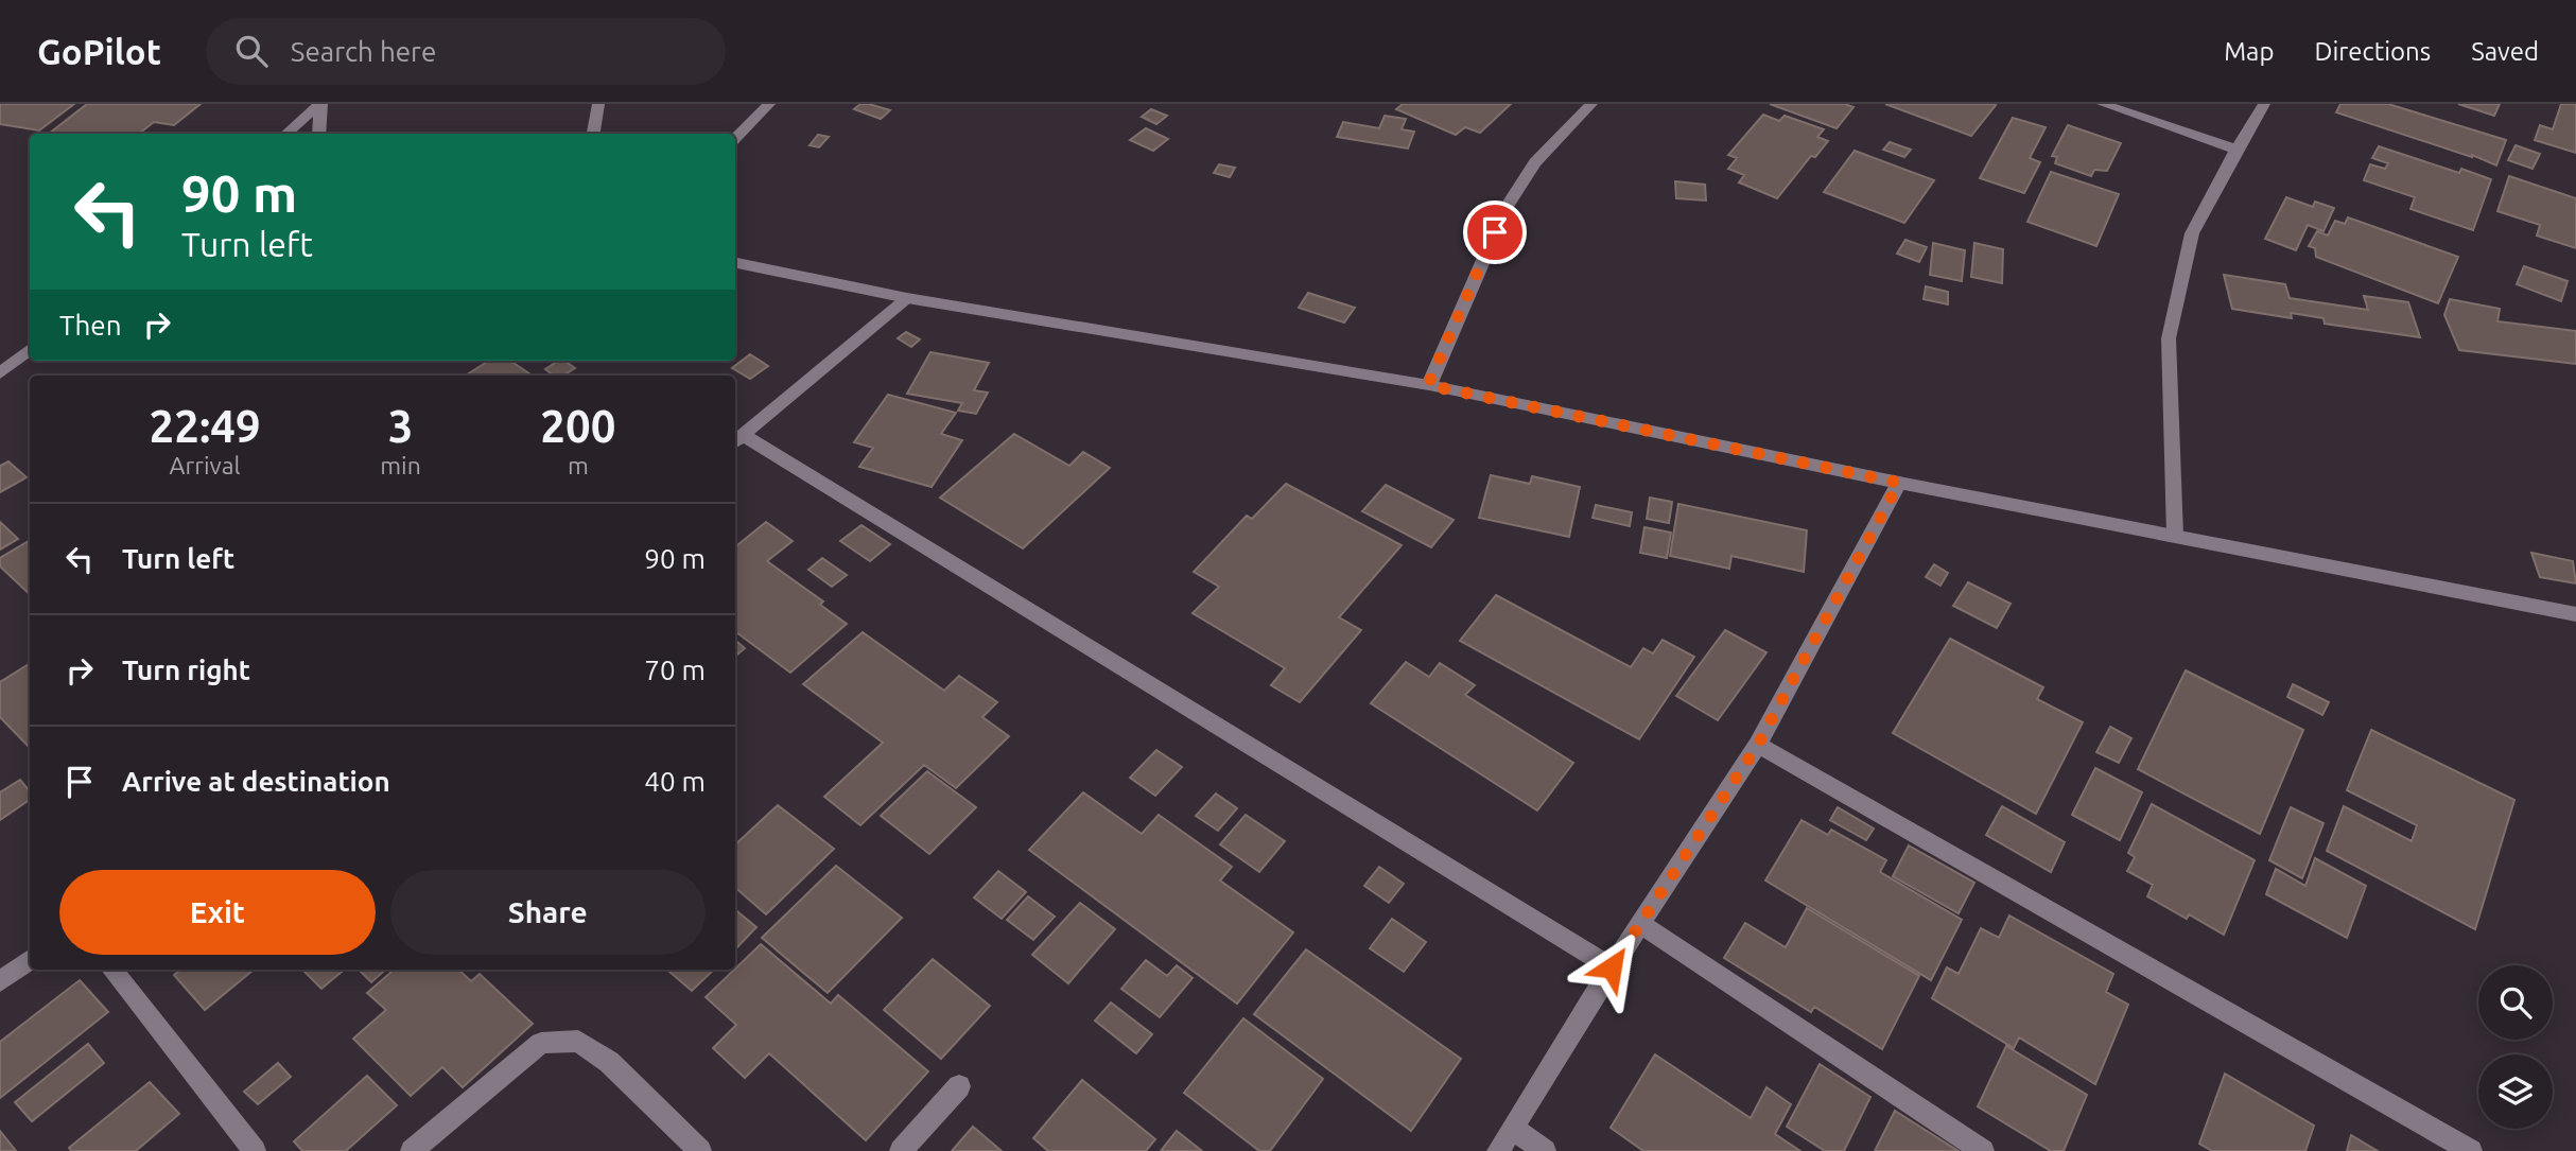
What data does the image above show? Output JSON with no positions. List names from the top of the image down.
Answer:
{
  "page": {
    "header": "GoPilot",
    "search": "Search here",
    "nav": ["Map", "Directions", "Saved"],
    "turn": ["90 m", "Turn left"],
    "then": "Then",
    "eta": [
      "22:49",
      "Arrival",
      "3",
      "min",
      "200",
      "m"
    ],
    "list": [
      {
        "name": "Turn left",
        "value": "90 m"
      },
      {
        "name": "Turn right",
        "value": "70 m"
      },
      {
        "name": "Arrive at destination",
        "value": "40 m"
      }
    ],
    "buttons": ["Exit", "Share"]
  }
}
